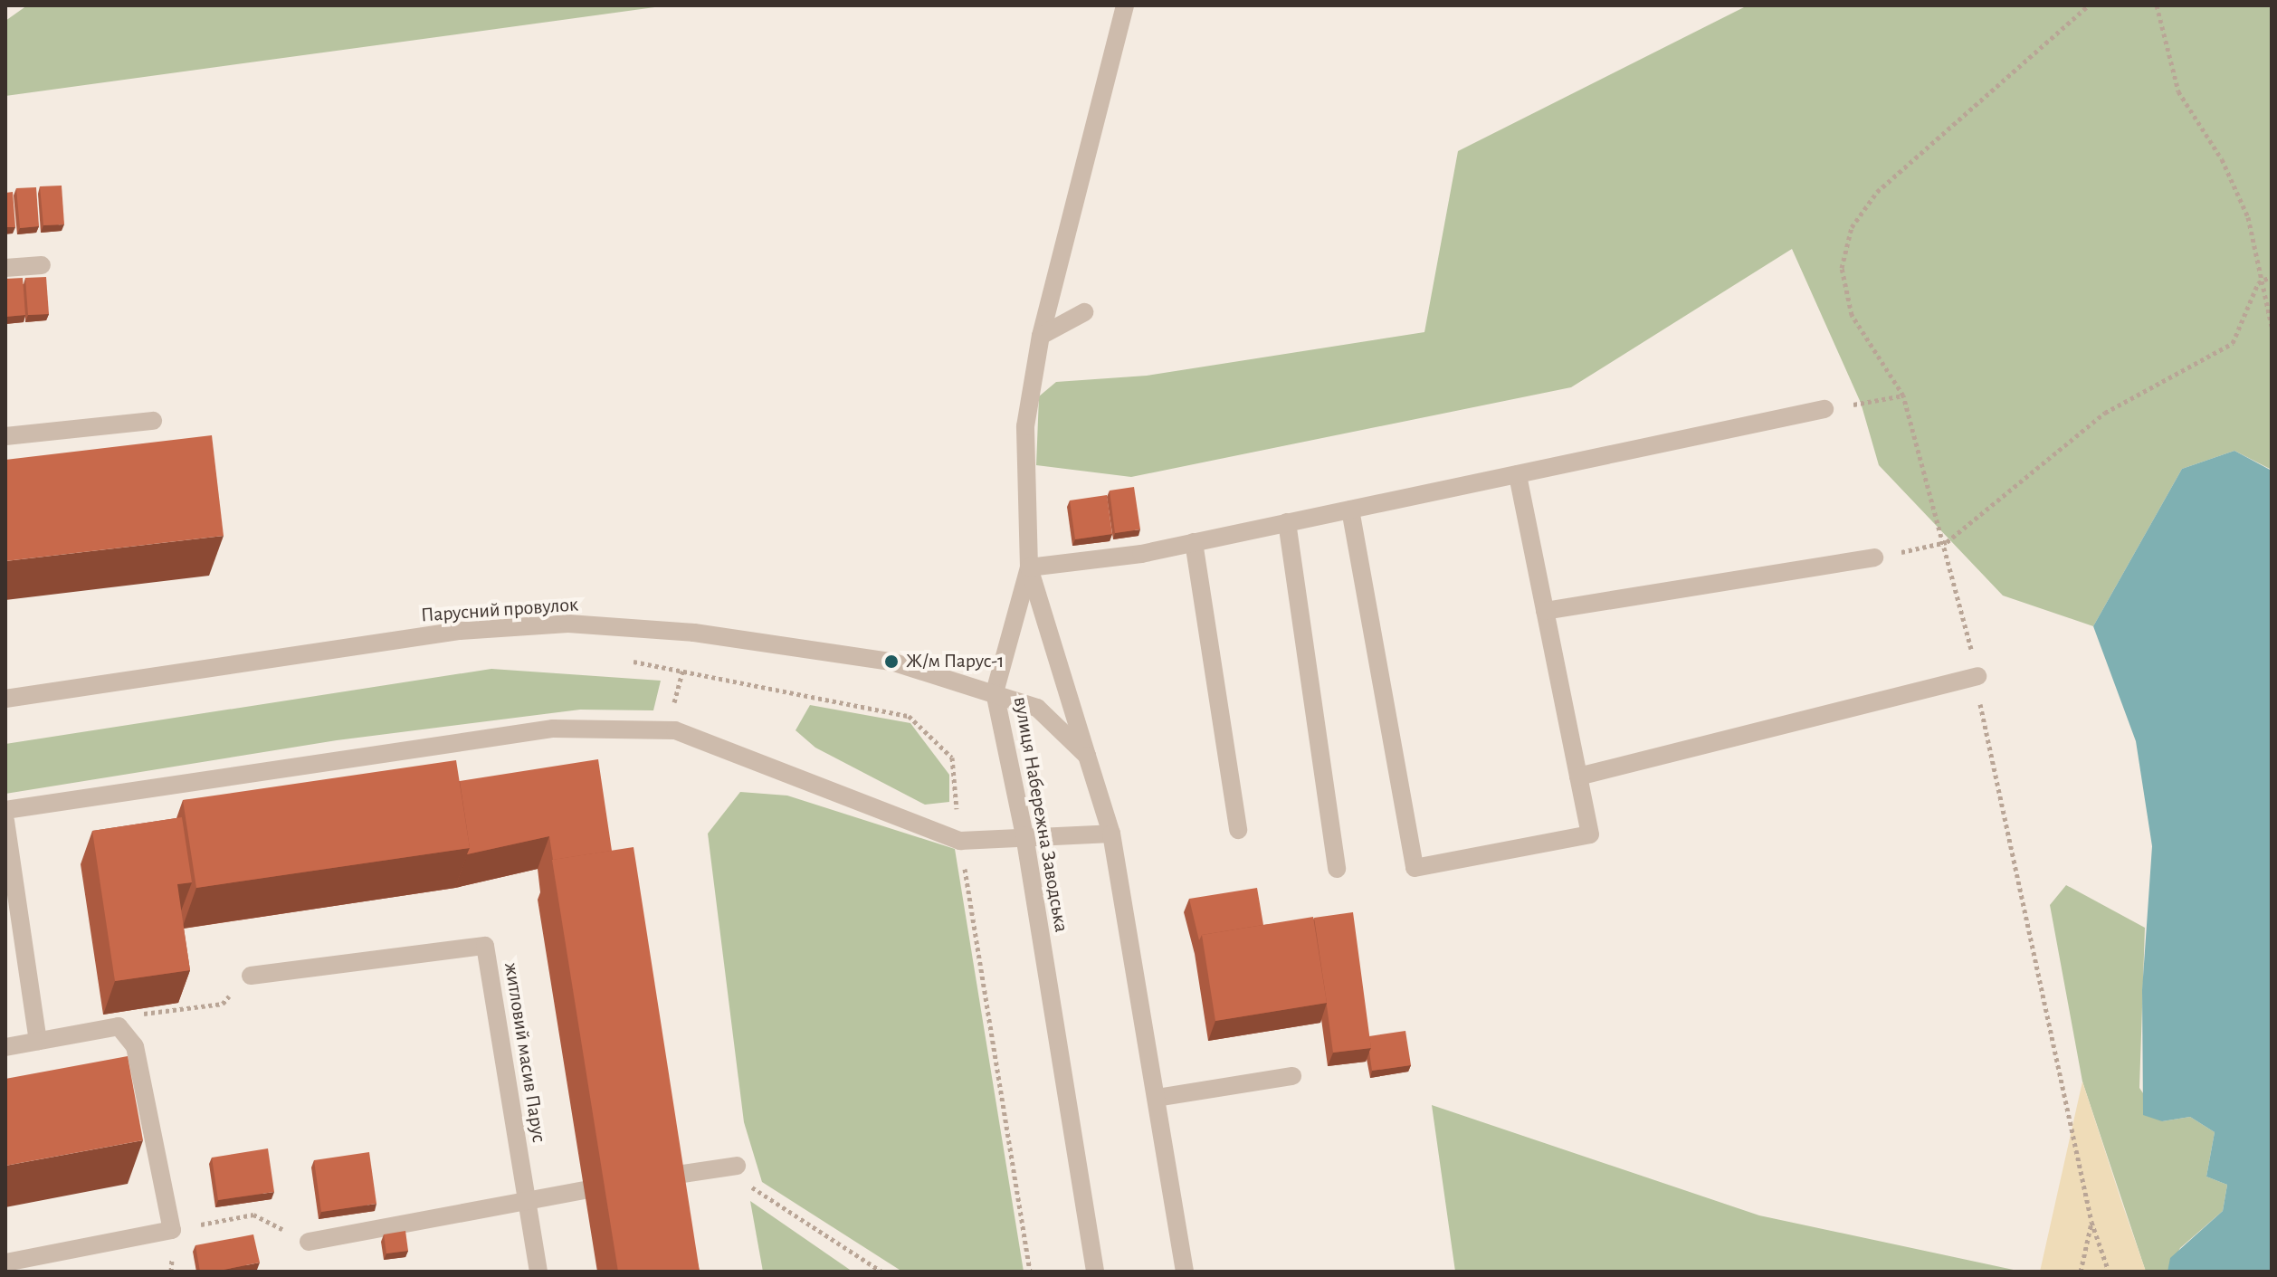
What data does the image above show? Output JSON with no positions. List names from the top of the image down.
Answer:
{
  "streets": {
    "street": ["Парусний провулок", "вулиця Набережна Заводська", "житловий масив Парус"]
  },
  "crossings": [
    ["Парусний провулок", "вулиця Набережна Заводська"]
  ],
  "places": ["Ж/м Парус-1"]
}
